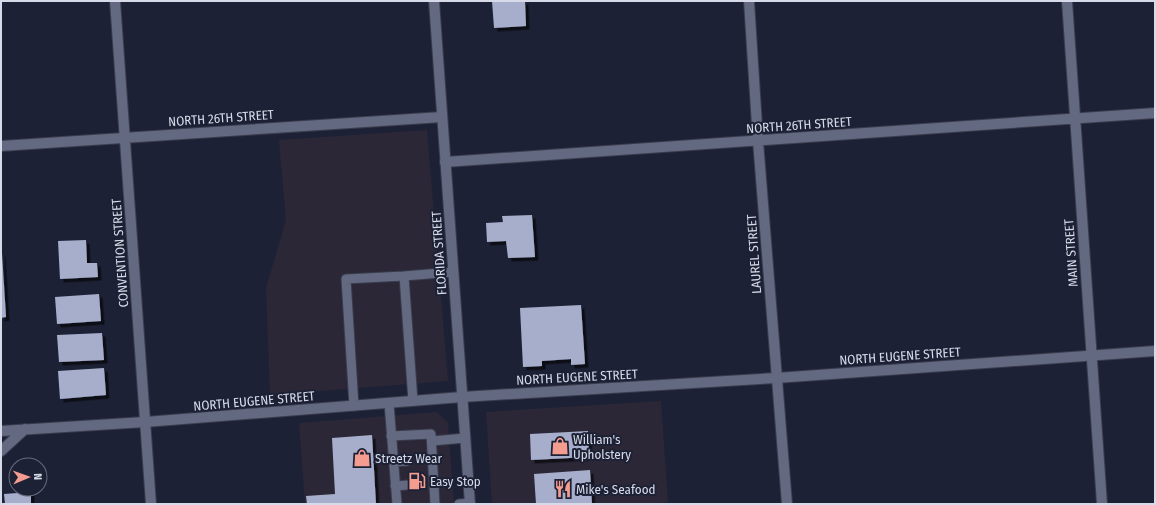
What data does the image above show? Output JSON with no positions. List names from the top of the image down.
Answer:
{
  "streets": {
    "street": [
      "NORTH 26TH STREET",
      "CONVENTION STREET",
      "FLORIDA STREET",
      "MAIN STREET",
      "LAUREL STREET",
      "NORTH EUGENE STREET"
    ]
  },
  "crossings": [
    ["NORTH 26TH STREET", "CONVENTION STREET"],
    ["NORTH 26TH STREET", "FLORIDA STREET"],
    ["NORTH 26TH STREET", "MAIN STREET"],
    ["NORTH 26TH STREET", "LAUREL STREET"],
    ["CONVENTION STREET", "NORTH EUGENE STREET"],
    ["FLORIDA STREET", "NORTH EUGENE STREET"],
    ["MAIN STREET", "NORTH EUGENE STREET"],
    ["LAUREL STREET", "NORTH EUGENE STREET"]
  ],
  "places": {
    "shop": ["William's Upholstery", "Streetz Wear"],
    "fuel station": ["Easy Stop"],
    "restaurant": ["Mike's Seafood"]
  },
  "north": "right"
}
